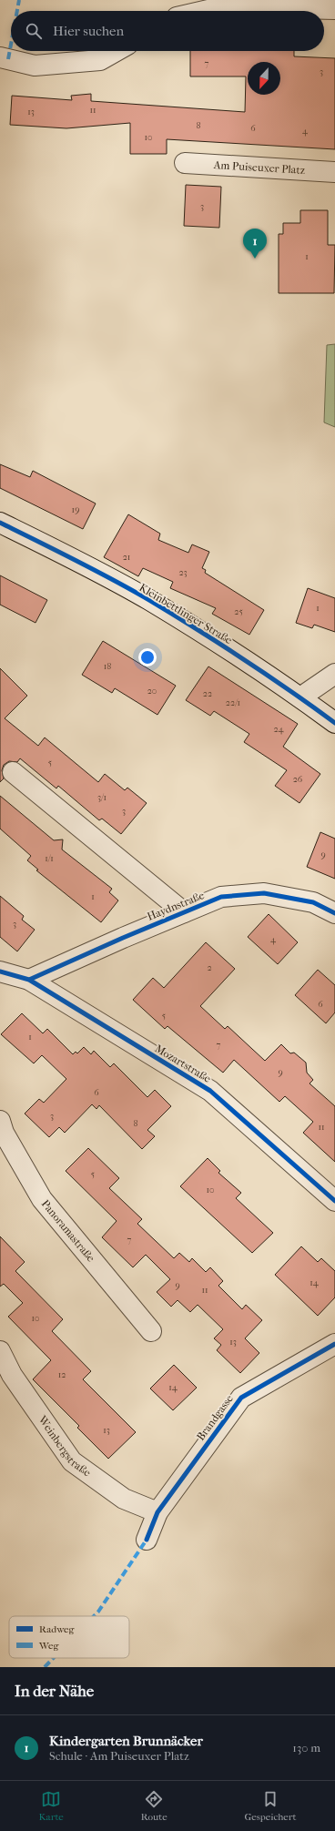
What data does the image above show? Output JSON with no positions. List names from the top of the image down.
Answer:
{
  "streets": {
    "street": [
      "Am Puiseuxer Platz",
      "Kleinbettlinger Straße",
      "Haydnstraße",
      "Mozartstraße",
      "Panoramastraße",
      "Brandgasse",
      "Weinbergstraße"
    ]
  },
  "crossings": [
    ["Haydnstraße", "Mozartstraße"],
    ["Brandgasse", "Weinbergstraße"]
  ],
  "house_numbers": [
    "7",
    "3",
    "11",
    "13",
    "8",
    "6",
    "4",
    "10",
    "3",
    "1",
    "19",
    "21",
    "23",
    "1",
    "25",
    "18",
    "20",
    "22",
    "22/1",
    "24",
    "5",
    "26",
    "3/1",
    "3",
    "9",
    "1/1",
    "1",
    "3",
    "4",
    "2",
    "6",
    "5",
    "1",
    "7",
    "9",
    "6",
    "3",
    "8",
    "11",
    "5",
    "10",
    "7",
    "14",
    "9",
    "11",
    "10",
    "13",
    "12",
    "14",
    "13"
  ],
  "legend": ["Radweg", "Weg"],
  "north": "bottom",
  "page": {
    "search": "Hier suchen",
    "pins": "1",
    "heading": "In der Nähe",
    "list": [
      {
        "mark": "1",
        "name": "Kindergarten Brunnäcker",
        "note": "Schule · Am Puiseuxer Platz",
        "value": "130 m"
      }
    ],
    "nav": ["Karte", "Route", "Gespeichert"]
  }
}
